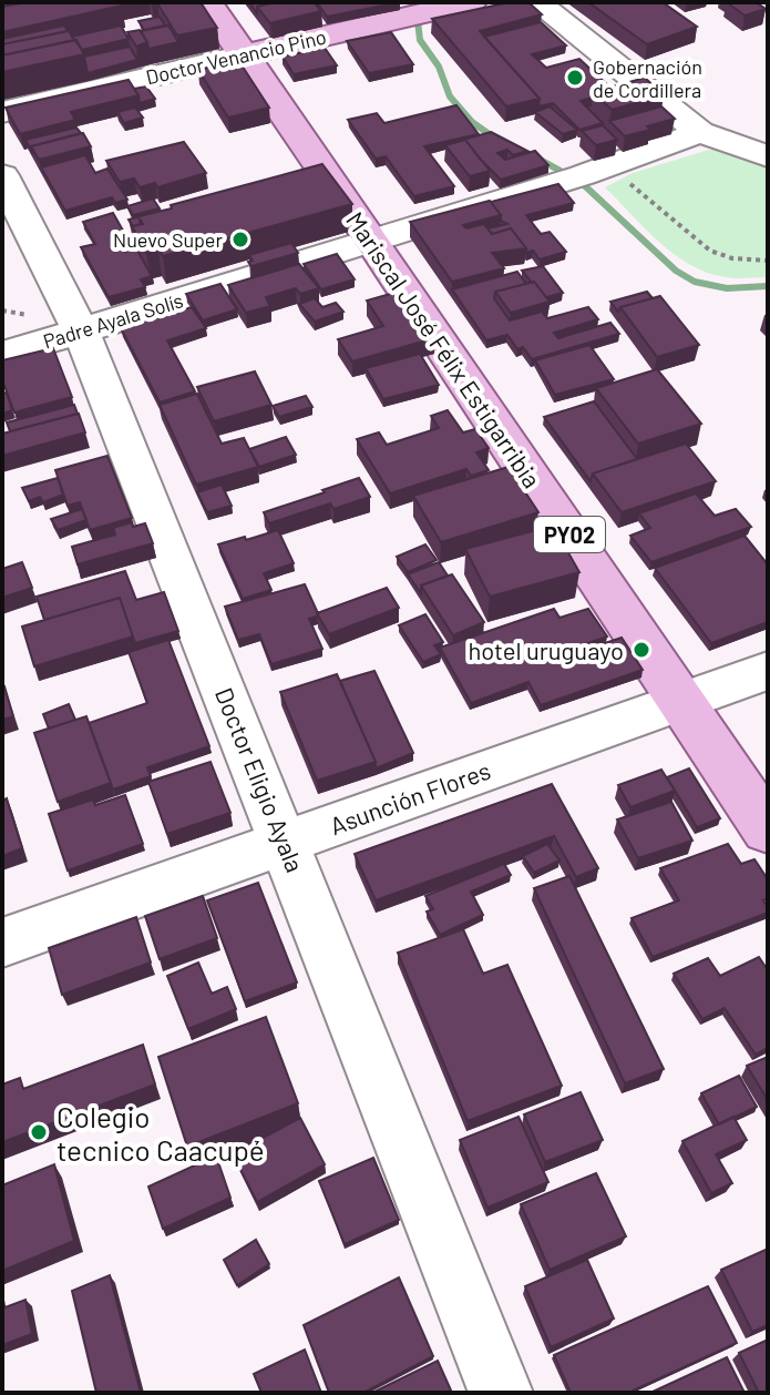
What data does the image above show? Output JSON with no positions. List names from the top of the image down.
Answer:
{
  "streets": {
    "main road": ["Doctor Venancio Pino", "Mariscal José Félix Estigarribia", "PY02"],
    "street": ["Padre Ayala Solís", "Doctor Eligio Ayala", "Asunción Flores"]
  },
  "crossings": [
    ["Doctor Venancio Pino", "Mariscal José Félix Estigarribia"],
    ["Padre Ayala Solís", "Mariscal José Félix Estigarribia"],
    ["Padre Ayala Solís", "Doctor Eligio Ayala"],
    ["Mariscal José Félix Estigarribia", "Asunción Flores"],
    ["Doctor Eligio Ayala", "Asunción Flores"]
  ],
  "places": [
    "Gobernación de Cordillera",
    "Nuevo Super",
    "hotel uruguayo",
    "Colegio tecnico Caacupé"
  ]
}
